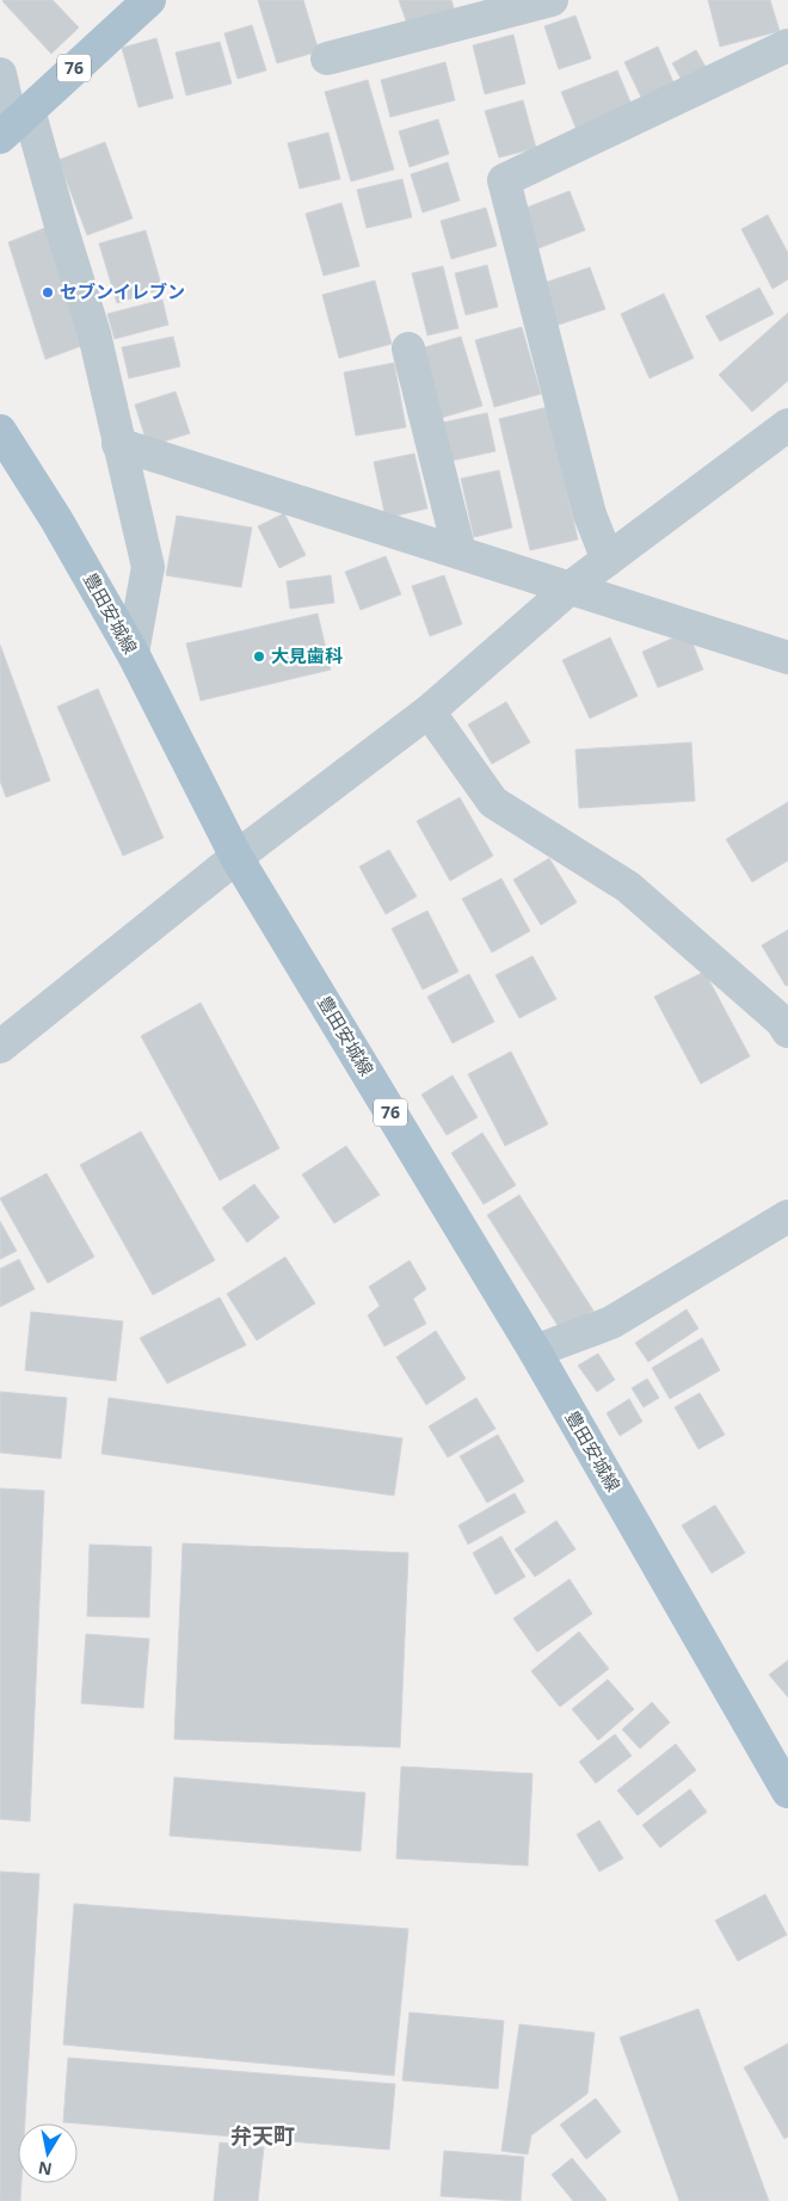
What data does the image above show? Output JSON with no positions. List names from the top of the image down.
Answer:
{
  "streets": {
    "main road": ["76", "豊田安城線"]
  },
  "districts": ["弁天町"],
  "places": ["セブンイレブン", "大見歯科"],
  "north": "bottom"
}
